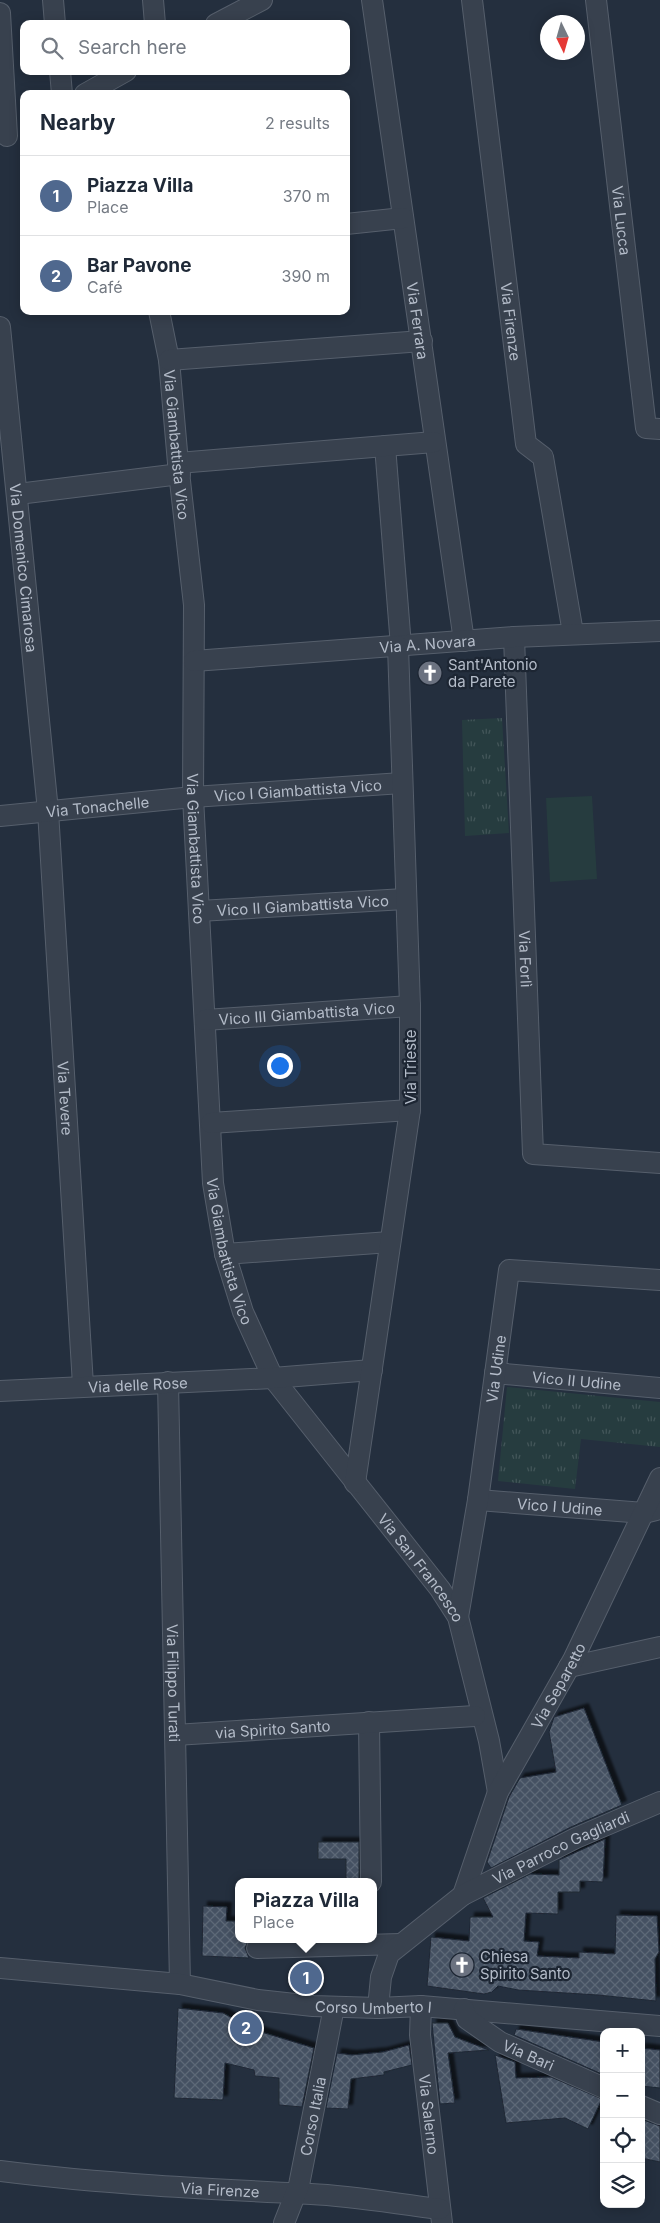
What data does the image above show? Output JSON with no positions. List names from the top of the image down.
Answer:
{
  "streets": {
    "street": [
      "Via Lucca",
      "Via Ferrara",
      "Via Firenze",
      "Via Giambattista Vico",
      "Via Domenico Cimarosa",
      "Via A. Novara",
      "Vico I Giambattista Vico",
      "Via Tonachelle",
      "Vico II Giambattista Vico",
      "Via Forlì",
      "Vico III Giambattista Vico",
      "Via Trieste",
      "Via Tevere",
      "Via Udine",
      "Vico II Udine",
      "Via delle Rose",
      "Vico I Udine",
      "Via San Francesco",
      "Via Filippo Turati",
      "Via Separetto",
      "via Spirito Santo",
      "Via Parroco Gagliardi",
      "Corso Umberto I",
      "Via Bari",
      "Via Salerno",
      "Corso Italia"
    ]
  },
  "crossings": [
    ["Via Ferrara", "Via A. Novara"],
    ["Via Firenze", "Via A. Novara"],
    ["Via Firenze", "Via Salerno"],
    ["Via Firenze", "Corso Italia"],
    ["Via Giambattista Vico", "Via A. Novara"],
    ["Via Giambattista Vico", "Vico I Giambattista Vico"],
    ["Via Giambattista Vico", "Via Tonachelle"],
    ["Via Giambattista Vico", "Vico II Giambattista Vico"],
    ["Via Giambattista Vico", "Vico III Giambattista Vico"],
    ["Via Giambattista Vico", "Via delle Rose"],
    ["Via Giambattista Vico", "Via San Francesco"],
    ["Via Domenico Cimarosa", "Via Tonachelle"],
    ["Via Domenico Cimarosa", "Via Tevere"],
    ["Via A. Novara", "Via Forlì"],
    ["Via A. Novara", "Via Trieste"],
    ["Vico I Giambattista Vico", "Via Tonachelle"],
    ["Vico I Giambattista Vico", "Via Trieste"],
    ["Via Tonachelle", "Via Tevere"],
    ["Vico II Giambattista Vico", "Via Trieste"],
    ["Vico III Giambattista Vico", "Via Trieste"],
    ["Via Trieste", "Via delle Rose"],
    ["Via Trieste", "Via San Francesco"],
    ["Via Tevere", "Via delle Rose"],
    ["Via Udine", "Vico II Udine"],
    ["Via Udine", "Vico I Udine"],
    ["Via Udine", "Via San Francesco"],
    ["Via delle Rose", "Via San Francesco"],
    ["Via delle Rose", "Via Filippo Turati"],
    ["Vico I Udine", "Via Separetto"],
    ["Via San Francesco", "Via Separetto"],
    ["Via Filippo Turati", "via Spirito Santo"],
    ["Via Filippo Turati", "Corso Umberto I"],
    ["Via Separetto", "Via Parroco Gagliardi"],
    ["Via Parroco Gagliardi", "Corso Umberto I"],
    ["Corso Umberto I", "Via Bari"],
    ["Corso Umberto I", "Via Salerno"],
    ["Corso Umberto I", "Corso Italia"]
  ],
  "places": {
    "church": ["Sant'Antonio da Parete", "Chiesa Spirito Santo"]
  },
  "north": "bottom",
  "page": {
    "search": "Search here",
    "heading": ["Nearby", "2 results"],
    "list": [
      {
        "mark": "1",
        "name": "Piazza Villa",
        "note": "Place",
        "value": "370 m"
      },
      {
        "mark": "2",
        "name": "Bar Pavone",
        "note": "Café",
        "value": "390 m"
      }
    ],
    "popup": ["Piazza Villa", "Place"],
    "pins": ["1", "2"],
    "map_buttons": ["+", "−"]
  }
}
